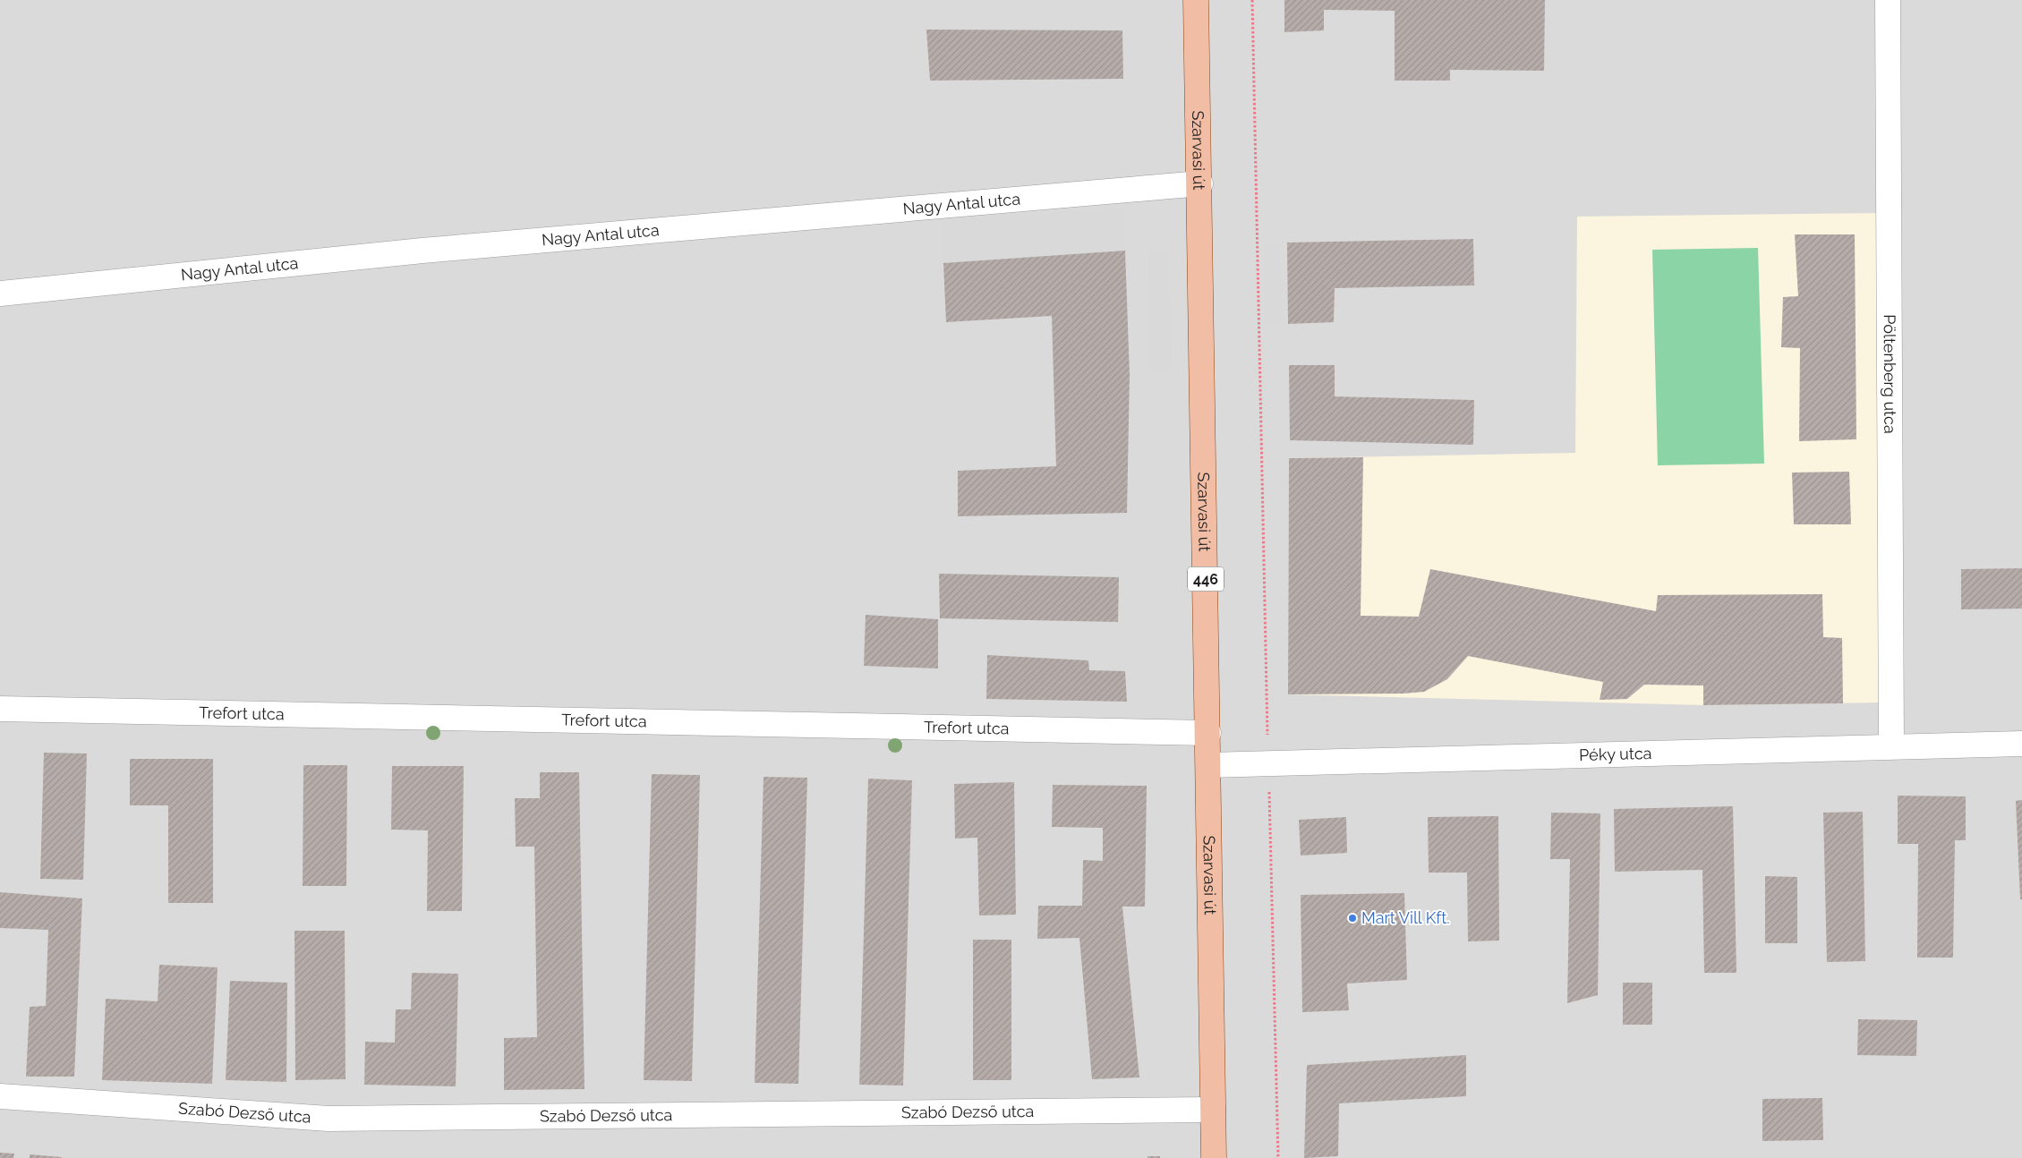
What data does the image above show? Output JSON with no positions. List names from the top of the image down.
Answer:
{
  "streets": {
    "main road": ["Szarvasi út", "446"],
    "street": [
      "Nagy Antal utca",
      "Pöltenberg utca",
      "Trefort utca",
      "Péky utca",
      "Szabó Dezső utca"
    ]
  },
  "crossings": [
    ["Szarvasi út", "Nagy Antal utca"],
    ["Szarvasi út", "Trefort utca"],
    ["Szarvasi út", "Péky utca"],
    ["Szarvasi út", "Szabó Dezső utca"],
    ["Pöltenberg utca", "Péky utca"]
  ],
  "places": ["Mart Vill Kft."]
}
